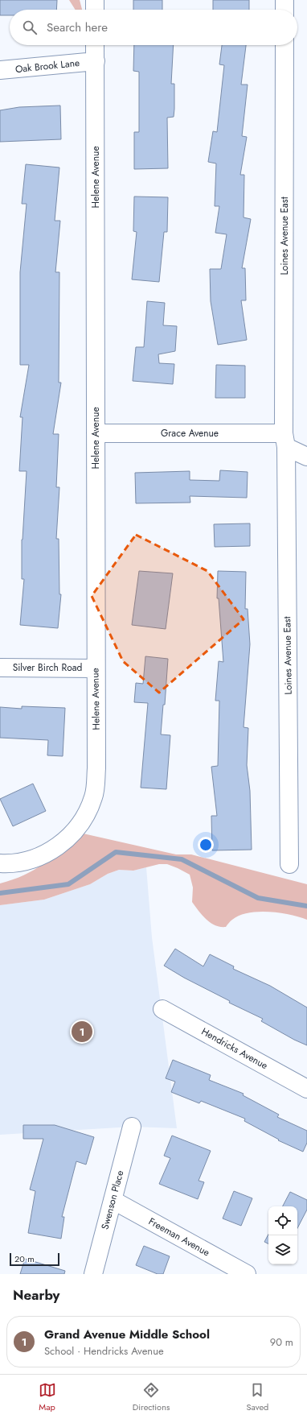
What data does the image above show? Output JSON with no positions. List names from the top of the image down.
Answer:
{
  "streets": {
    "street": [
      "Oak Brook Lane",
      "Helene Avenue",
      "Loines Avenue East",
      "Grace Avenue",
      "Silver Birch Road",
      "Hendricks Avenue",
      "Swenson Place",
      "Freeman Avenue"
    ]
  },
  "crossings": [
    ["Oak Brook Lane", "Helene Avenue"],
    ["Helene Avenue", "Grace Avenue"],
    ["Helene Avenue", "Silver Birch Road"],
    ["Loines Avenue East", "Grace Avenue"],
    ["Swenson Place", "Freeman Avenue"]
  ],
  "scale_bar": "20 m",
  "page": {
    "search": "Search here",
    "pins": "1",
    "scale": "20 m",
    "heading": "Nearby",
    "list": [
      {
        "mark": "1",
        "name": "Grand Avenue Middle School",
        "note": "School · Hendricks Avenue",
        "value": "90 m"
      }
    ],
    "nav": ["Map", "Directions", "Saved"]
  }
}
